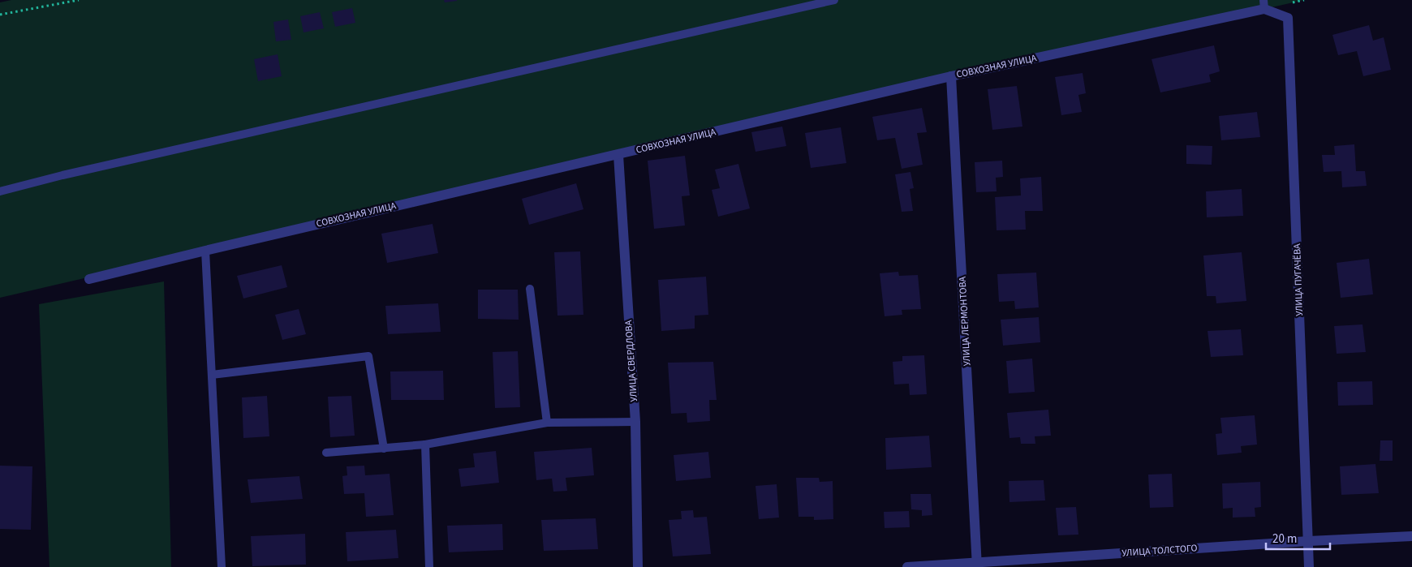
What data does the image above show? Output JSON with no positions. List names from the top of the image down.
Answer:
{
  "streets": {
    "street": [
      "СОВХОЗНАЯ УЛИЦА",
      "УЛИЦА ПУГАЧЁВА",
      "УЛИЦА ЛЕРМОНТОВА",
      "УЛИЦА СВЕРДЛОВА",
      "УЛИЦА ТОЛСТОГО"
    ]
  },
  "crossings": [
    ["СОВХОЗНАЯ УЛИЦА", "УЛИЦА ПУГАЧЁВА"],
    ["СОВХОЗНАЯ УЛИЦА", "УЛИЦА ЛЕРМОНТОВА"],
    ["СОВХОЗНАЯ УЛИЦА", "УЛИЦА СВЕРДЛОВА"],
    ["УЛИЦА ПУГАЧЁВА", "УЛИЦА ТОЛСТОГО"],
    ["УЛИЦА ЛЕРМОНТОВА", "УЛИЦА ТОЛСТОГО"]
  ],
  "scale_bar": "20 m"
}
